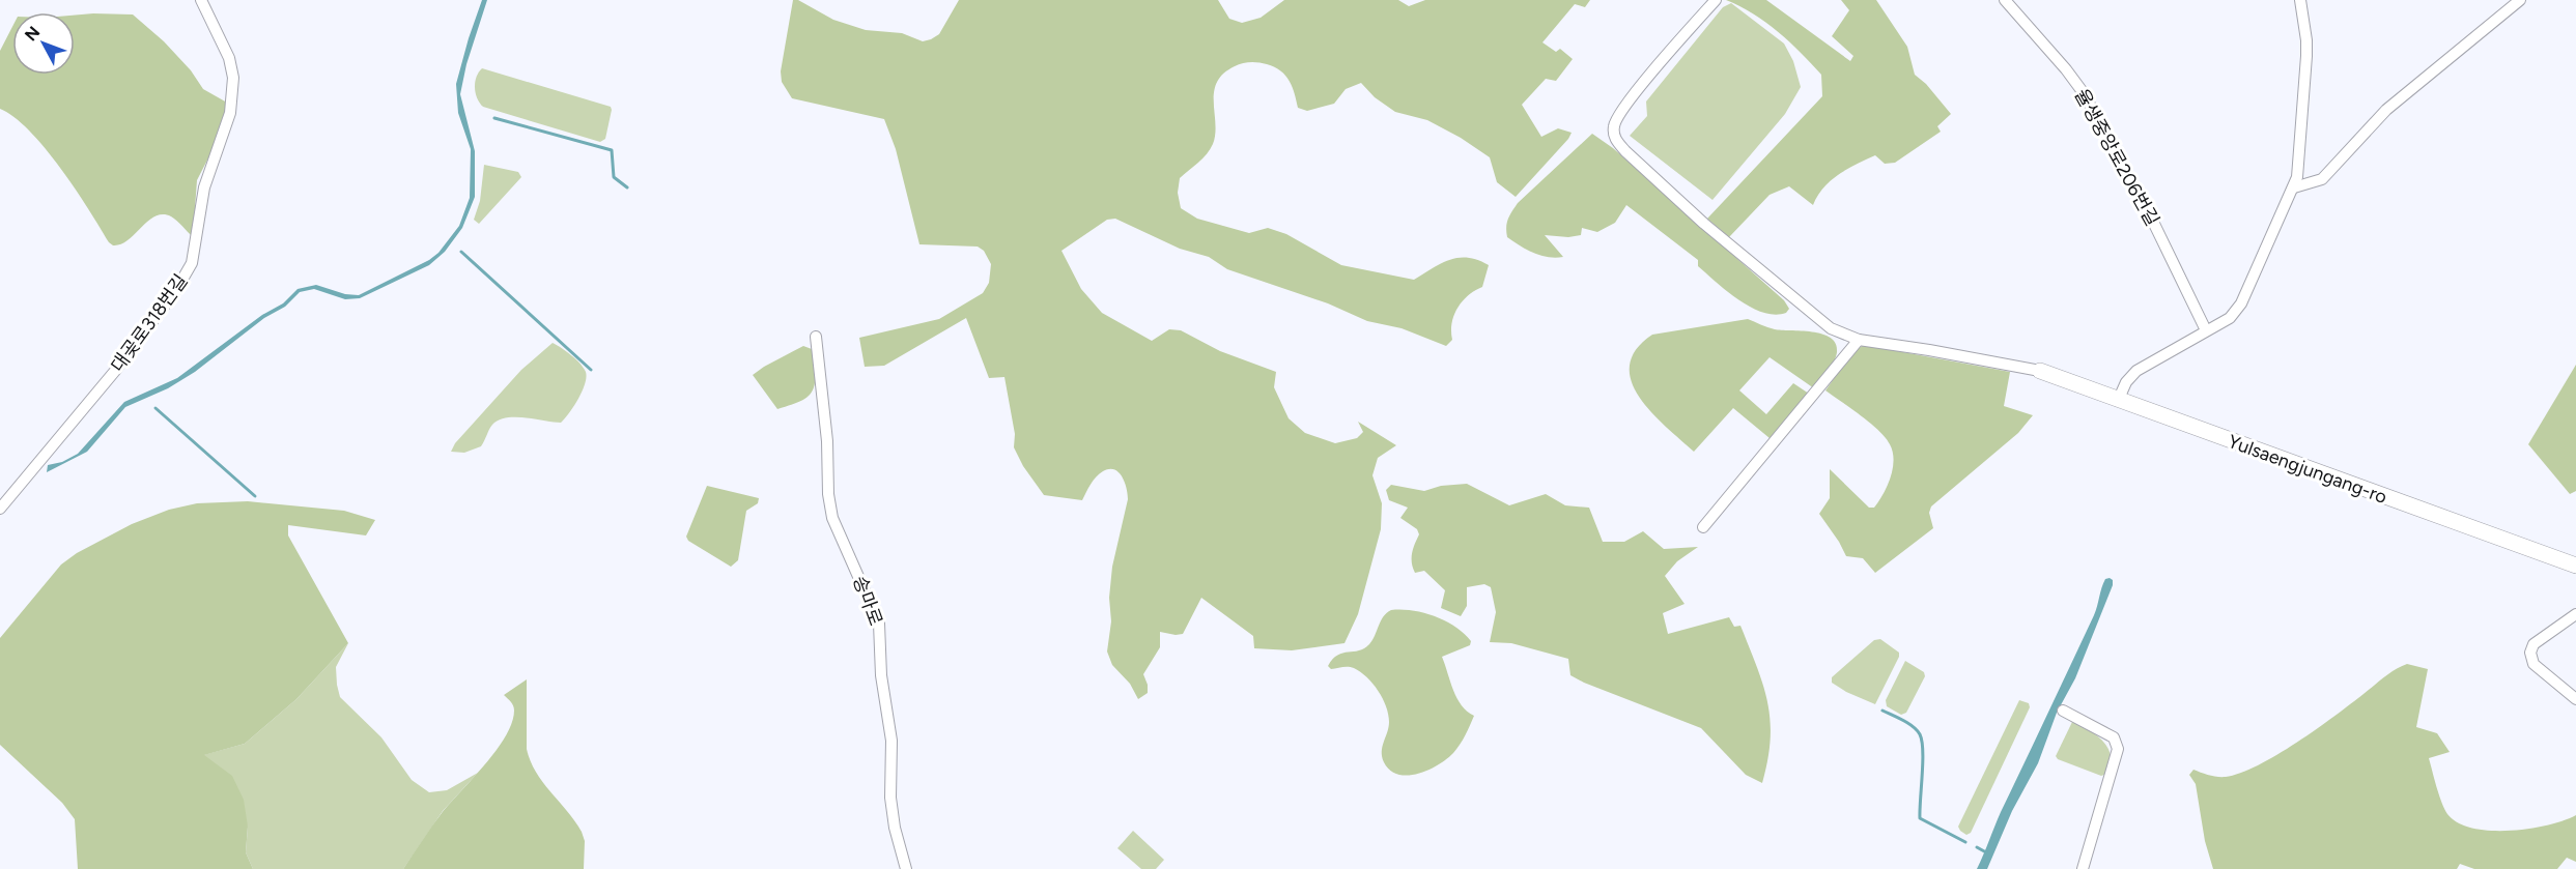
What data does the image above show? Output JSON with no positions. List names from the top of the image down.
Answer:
{
  "streets": {
    "street": [
      "율생중앙로206번길",
      "대곶로318번길",
      "Yulsaengjungang-ro",
      "송마로"
    ]
  },
  "north": "top left"
}
